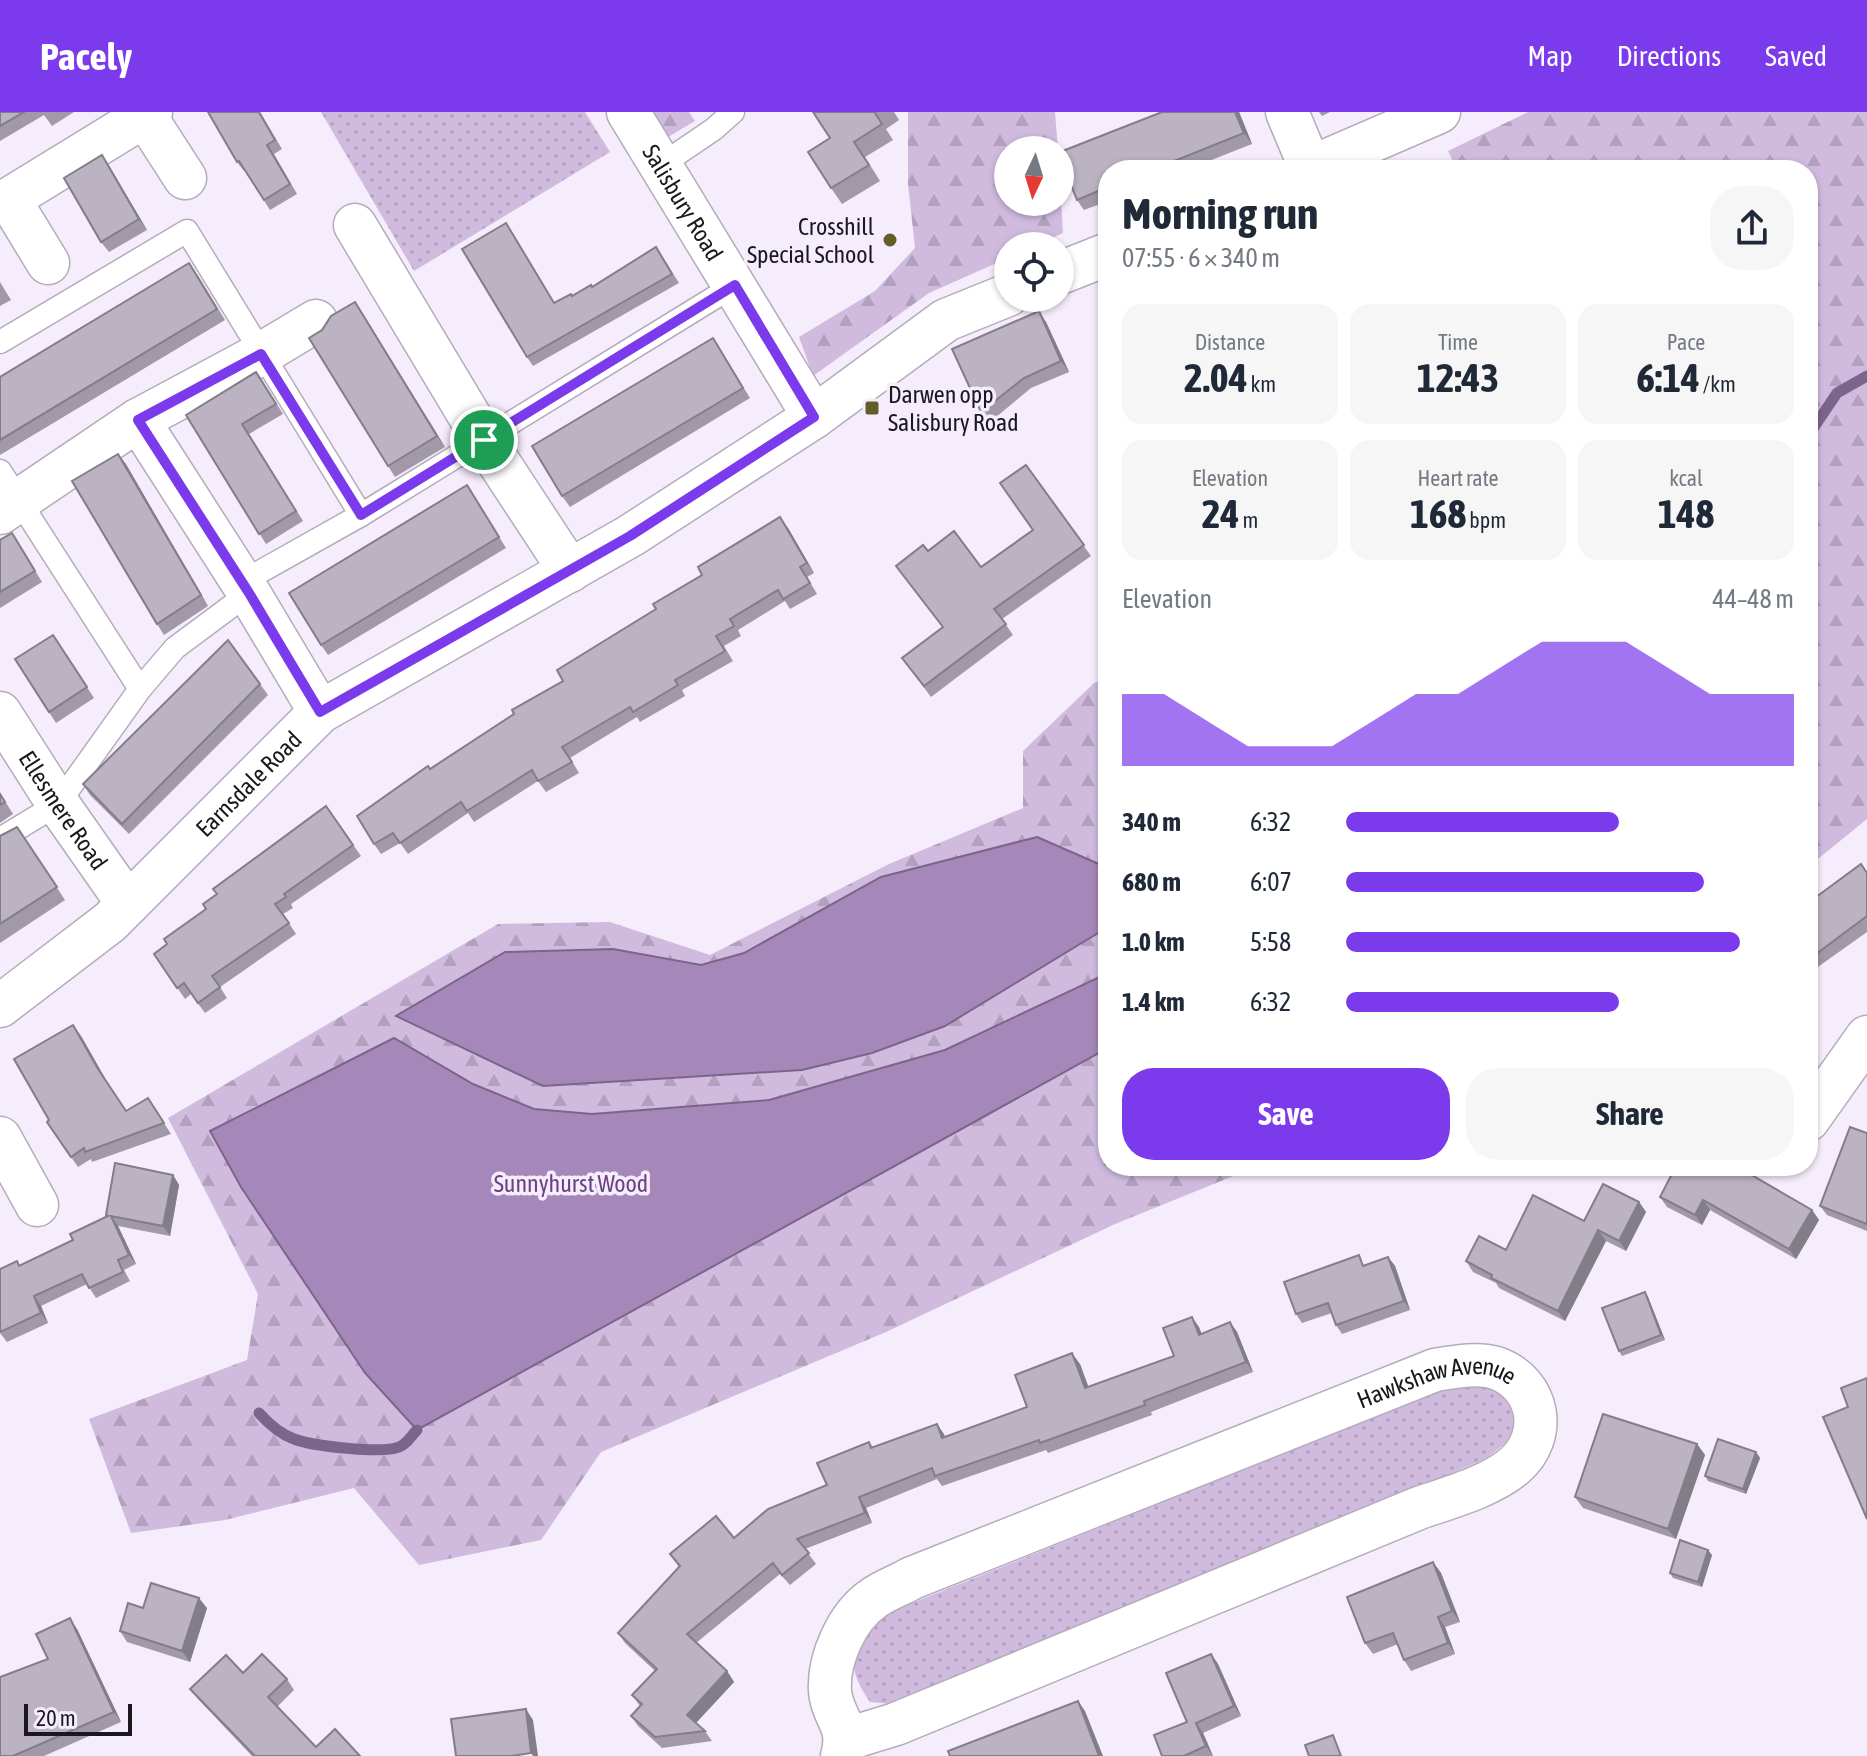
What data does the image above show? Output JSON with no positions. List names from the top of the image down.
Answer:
{
  "streets": {
    "street": [
      "Salisbury Road",
      "Earnsdale Road",
      "Ellesmere Road",
      "Hawkshaw Avenue"
    ]
  },
  "crossings": [
    ["Salisbury Road", "Earnsdale Road"],
    ["Earnsdale Road", "Ellesmere Road"]
  ],
  "parks": ["Sunnyhurst Wood"],
  "places": {
    "other": ["Crosshill Special School"],
    "transit": ["Darwen opp Salisbury Road"]
  },
  "scale_bar": "20 m",
  "north": "bottom",
  "page": {
    "header": "Pacely",
    "nav": ["Map", "Directions", "Saved"],
    "heading": ["Morning run", "07:55 · 6 × 340 m"],
    "stats": [
      ["Distance", "2.04 km"],
      ["Time", "12:43"],
      ["Pace", "6:14 /km"],
      ["Elevation", "24 m"],
      ["Heart rate", "168 bpm"],
      ["kcal", "148"]
    ],
    "chart": ["Elevation", "44–48 m"],
    "list": [
      {
        "name": "340 m",
        "note": "6:32"
      },
      {
        "name": "680 m",
        "note": "6:07"
      },
      {
        "name": "1.0 km",
        "note": "5:58"
      },
      {
        "name": "1.4 km",
        "note": "6:32"
      }
    ],
    "buttons": ["Save", "Share"],
    "scale": "20 m"
  }
}
